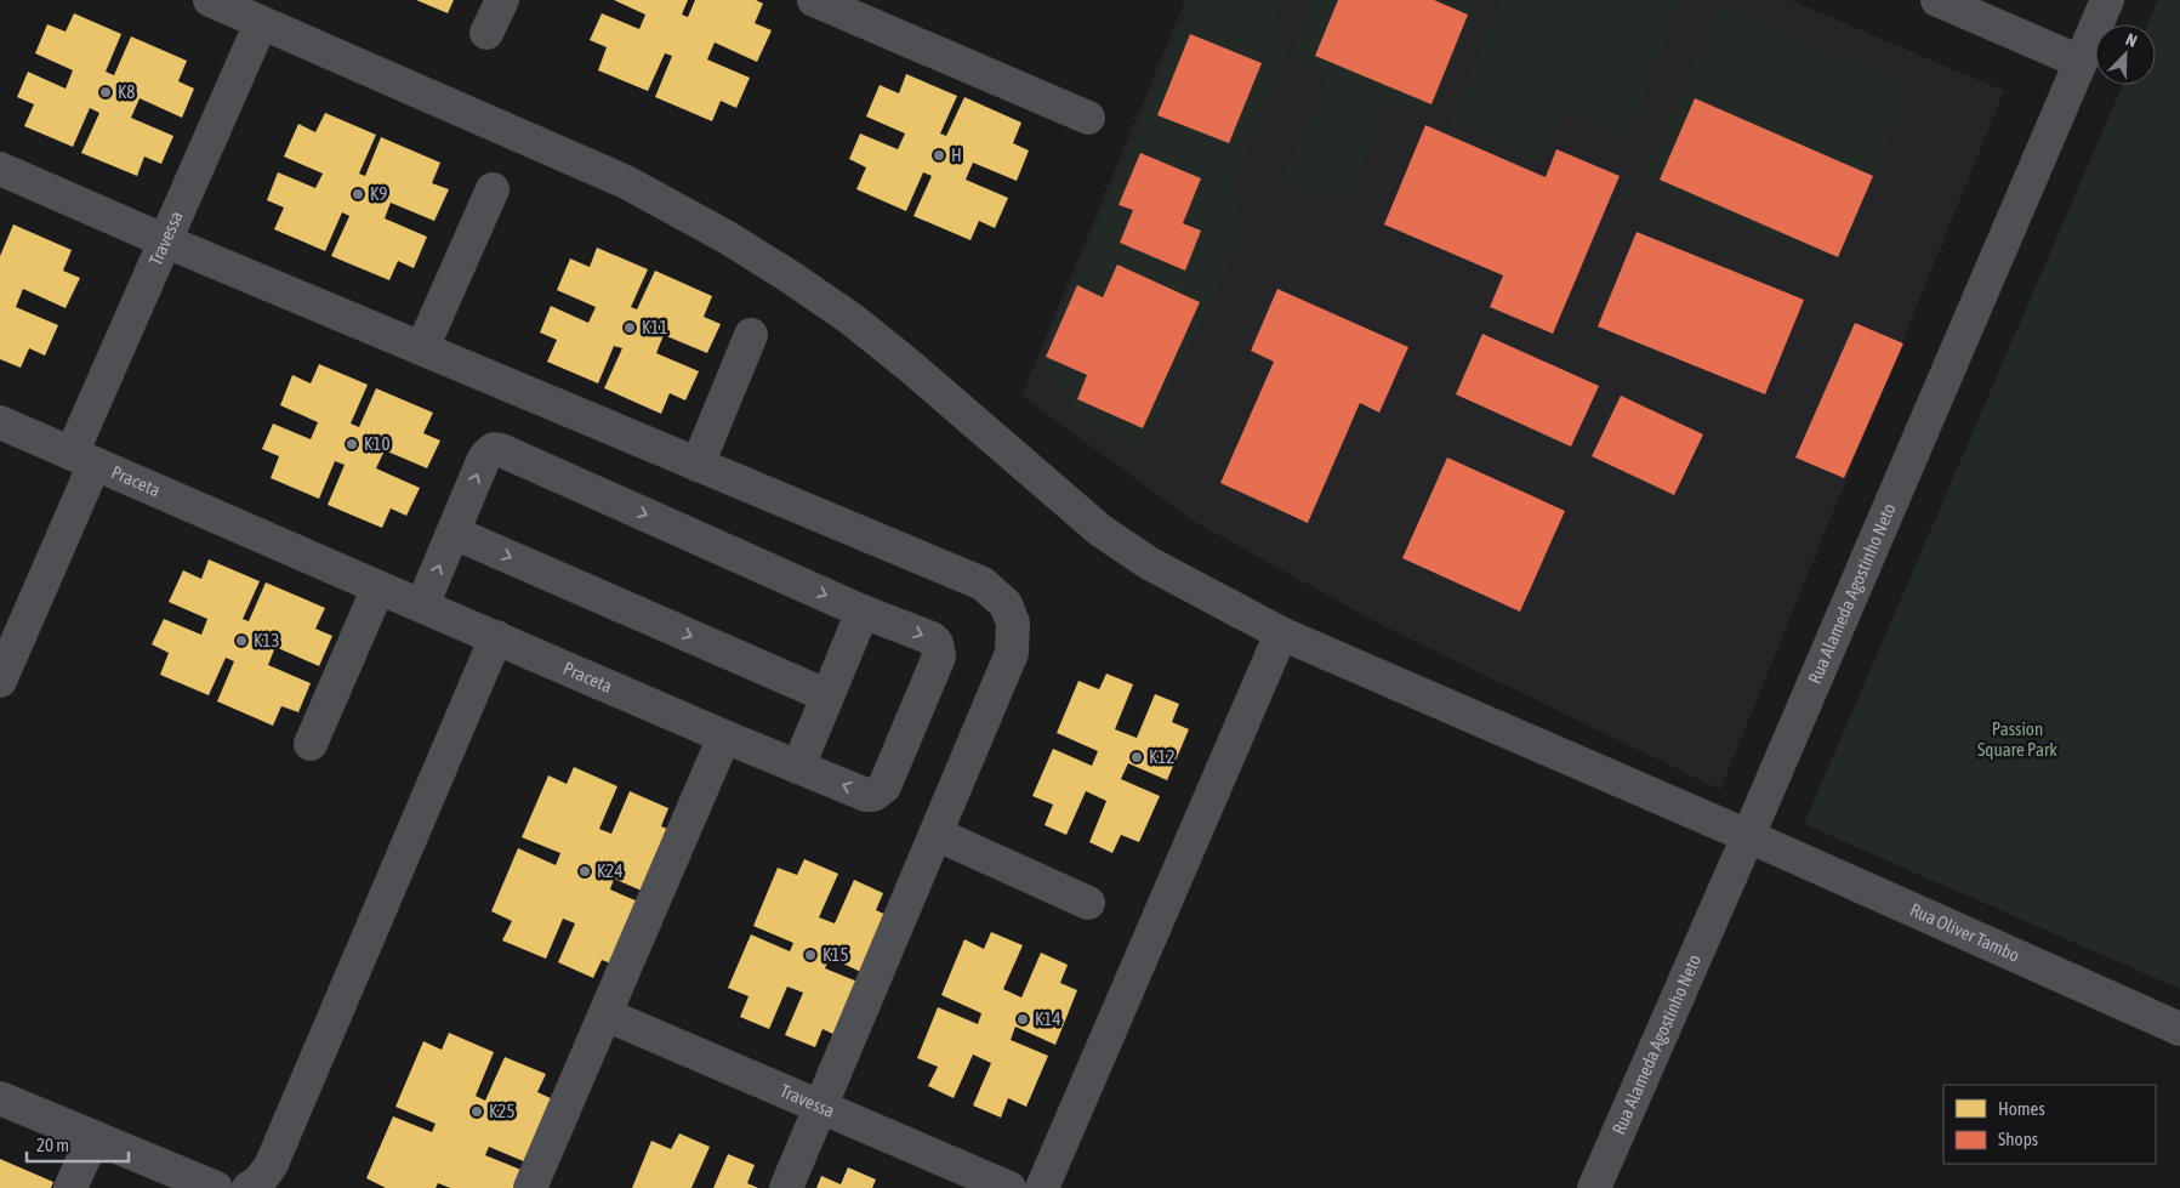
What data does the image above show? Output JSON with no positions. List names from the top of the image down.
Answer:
{
  "streets": {
    "street": [
      "Travessa",
      "Praceta",
      "Rua Alameda Agostinho Neto",
      "Rua Oliver Tambo"
    ]
  },
  "crossings": [
    ["Travessa", "Praceta"],
    ["Travessa", "Rua Oliver Tambo"],
    ["Rua Alameda Agostinho Neto", "Rua Oliver Tambo"]
  ],
  "parks": ["Passion Square Park"],
  "places": [
    "K8",
    "H",
    "K9",
    "K11",
    "K10",
    "K13",
    "K12",
    "K24",
    "K15",
    "K14",
    "K25"
  ],
  "legend": ["Homes", "Shops"],
  "scale_bar": "20 m",
  "north": "top right"
}
